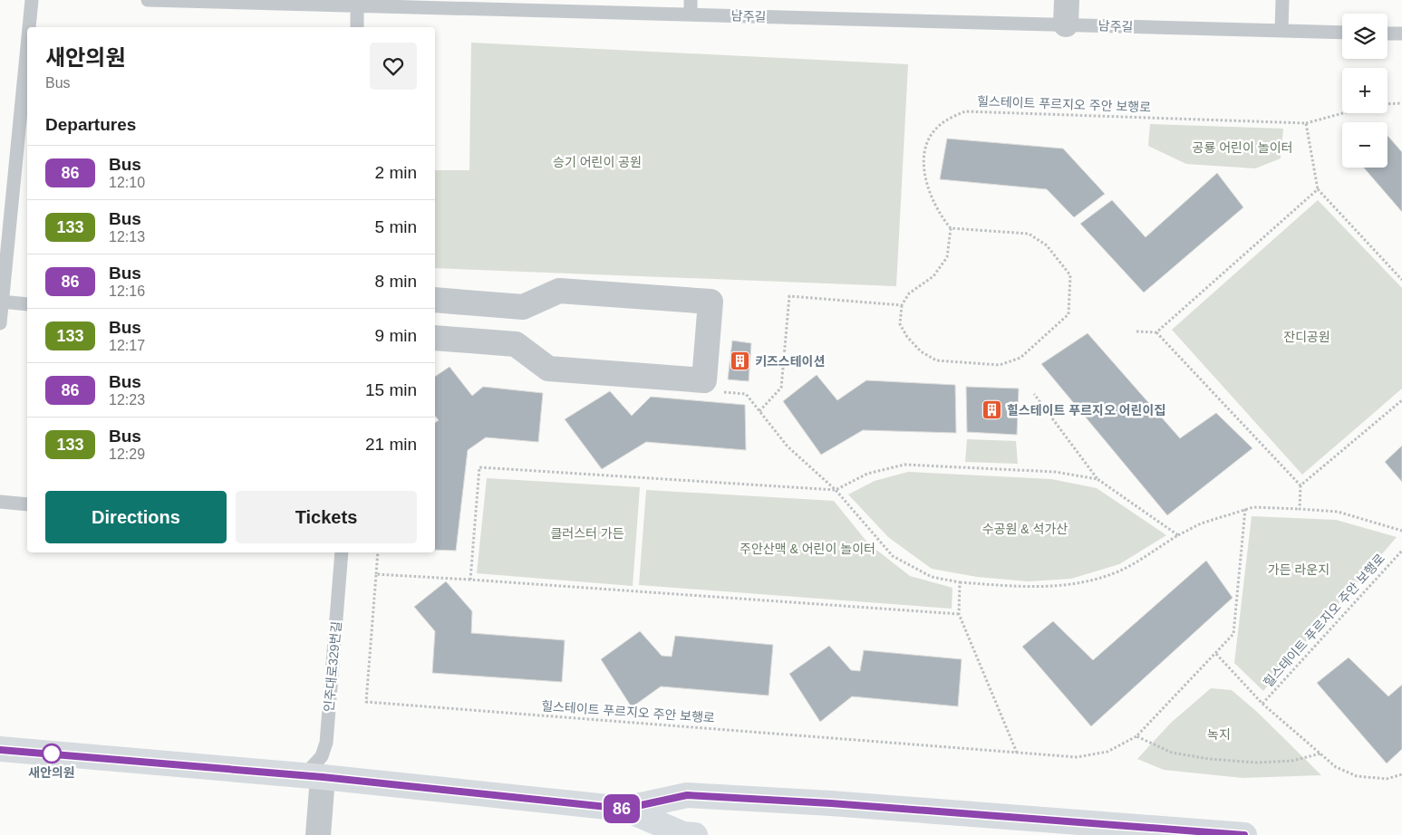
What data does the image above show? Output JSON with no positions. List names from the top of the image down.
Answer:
{
  "streets": {
    "lane": ["남주길", "인주대로329번길"],
    "path": ["힐스테이트 푸르지오 주안 보행로"]
  },
  "parks": [
    "공룡 어린이 놀이터",
    "승기 어린이 공원",
    "잔디공원",
    "수공원 & 석가산",
    "클러스터 가든",
    "주안산맥 & 어린이 놀이터",
    "가든 라운지",
    "녹지"
  ],
  "places": {
    "building": ["키즈스테이션", "힐스테이트 푸르지오 어린이집"],
    "other": ["새안의원"]
  },
  "lines": ["bus line 86"],
  "page": {
    "on_map": "86",
    "map_buttons": ["+", "−"],
    "heading": [
      ["새안의원", "Bus"],
      "Departures"
    ],
    "list": [
      {
        "mark": "86",
        "name": "Bus",
        "note": "12:10",
        "value": "2 min"
      },
      {
        "mark": "133",
        "name": "Bus",
        "note": "12:13",
        "value": "5 min"
      },
      {
        "mark": "86",
        "name": "Bus",
        "note": "12:16",
        "value": "8 min"
      },
      {
        "mark": "133",
        "name": "Bus",
        "note": "12:17",
        "value": "9 min"
      },
      {
        "mark": "86",
        "name": "Bus",
        "note": "12:23",
        "value": "15 min"
      },
      {
        "mark": "133",
        "name": "Bus",
        "note": "12:29",
        "value": "21 min"
      }
    ],
    "buttons": ["Directions", "Tickets"]
  }
}
